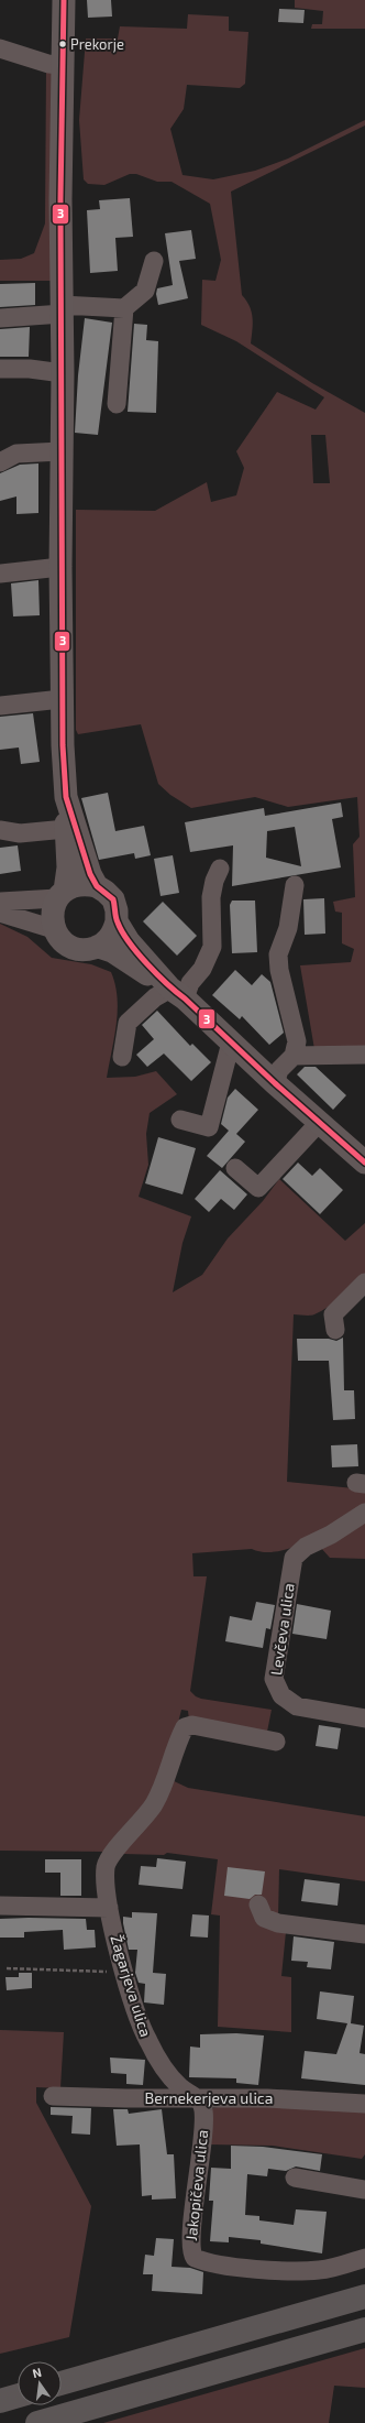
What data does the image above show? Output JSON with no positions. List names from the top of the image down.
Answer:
{
  "streets": {
    "street": [
      "Levčeva ulica",
      "Žagarjeva ulica",
      "Bernekerjeva ulica",
      "Jakopičeva ulica"
    ]
  },
  "crossings": [
    ["Žagarjeva ulica", "Bernekerjeva ulica"],
    ["Žagarjeva ulica", "Jakopičeva ulica"],
    ["Bernekerjeva ulica", "Jakopičeva ulica"]
  ],
  "places": ["Prekorje"],
  "lines": ["transit line 3"],
  "north": "top"
}
